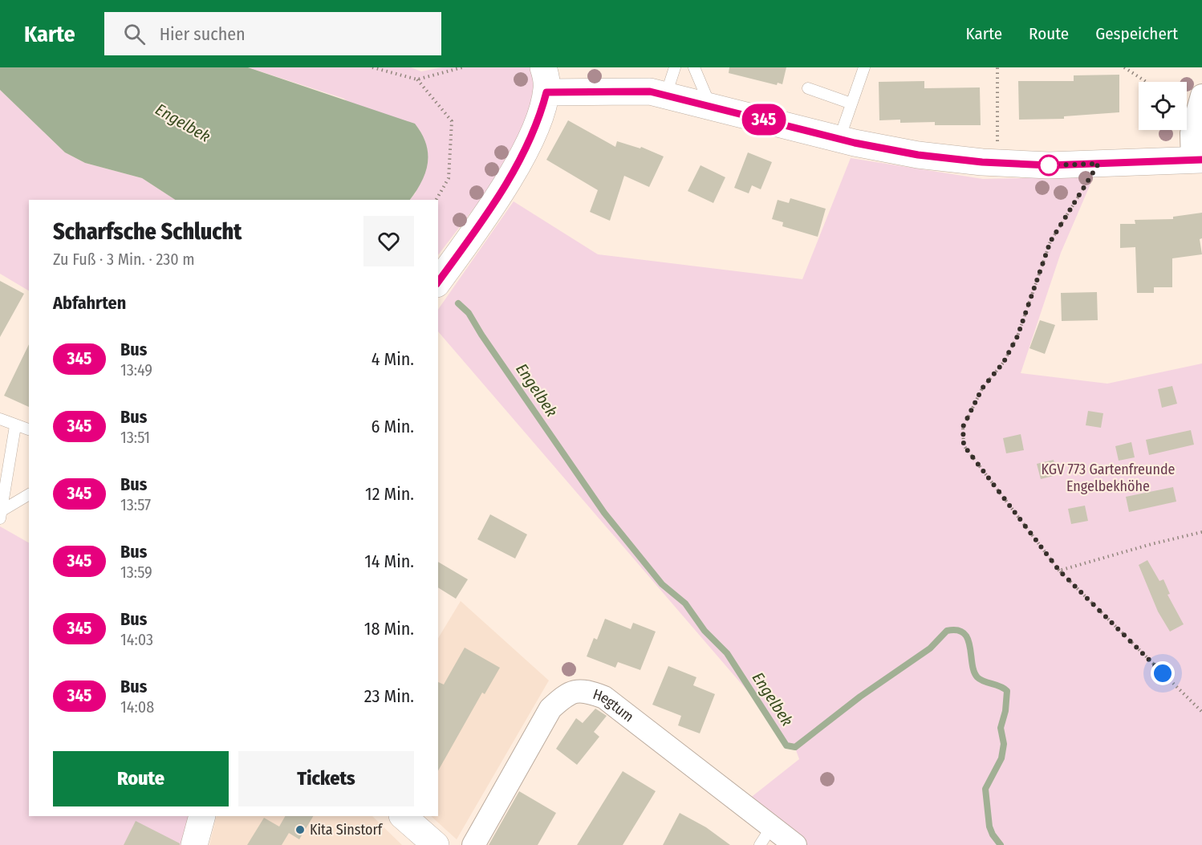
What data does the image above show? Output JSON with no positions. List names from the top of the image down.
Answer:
{
  "streets": {
    "street": ["Hegtum"]
  },
  "water": ["Engelbek"],
  "parks": ["KGV 773 Gartenfreunde Engelbekhöhe"],
  "places": ["Kita Sinstorf"],
  "lines": ["bus line 345"],
  "page": {
    "header": "Karte",
    "search": "Hier suchen",
    "nav": ["Karte", "Route", "Gespeichert"],
    "on_map": "345",
    "heading": [
      ["Scharfsche Schlucht", "Zu Fuß · 3 Min. · 230 m"],
      "Abfahrten"
    ],
    "list": [
      {
        "mark": "345",
        "name": "Bus",
        "note": "13:49",
        "value": "4 Min."
      },
      {
        "mark": "345",
        "name": "Bus",
        "note": "13:51",
        "value": "6 Min."
      },
      {
        "mark": "345",
        "name": "Bus",
        "note": "13:57",
        "value": "12 Min."
      },
      {
        "mark": "345",
        "name": "Bus",
        "note": "13:59",
        "value": "14 Min."
      },
      {
        "mark": "345",
        "name": "Bus",
        "note": "14:03",
        "value": "18 Min."
      },
      {
        "mark": "345",
        "name": "Bus",
        "note": "14:08",
        "value": "23 Min."
      }
    ],
    "buttons": ["Route", "Tickets"]
  }
}
